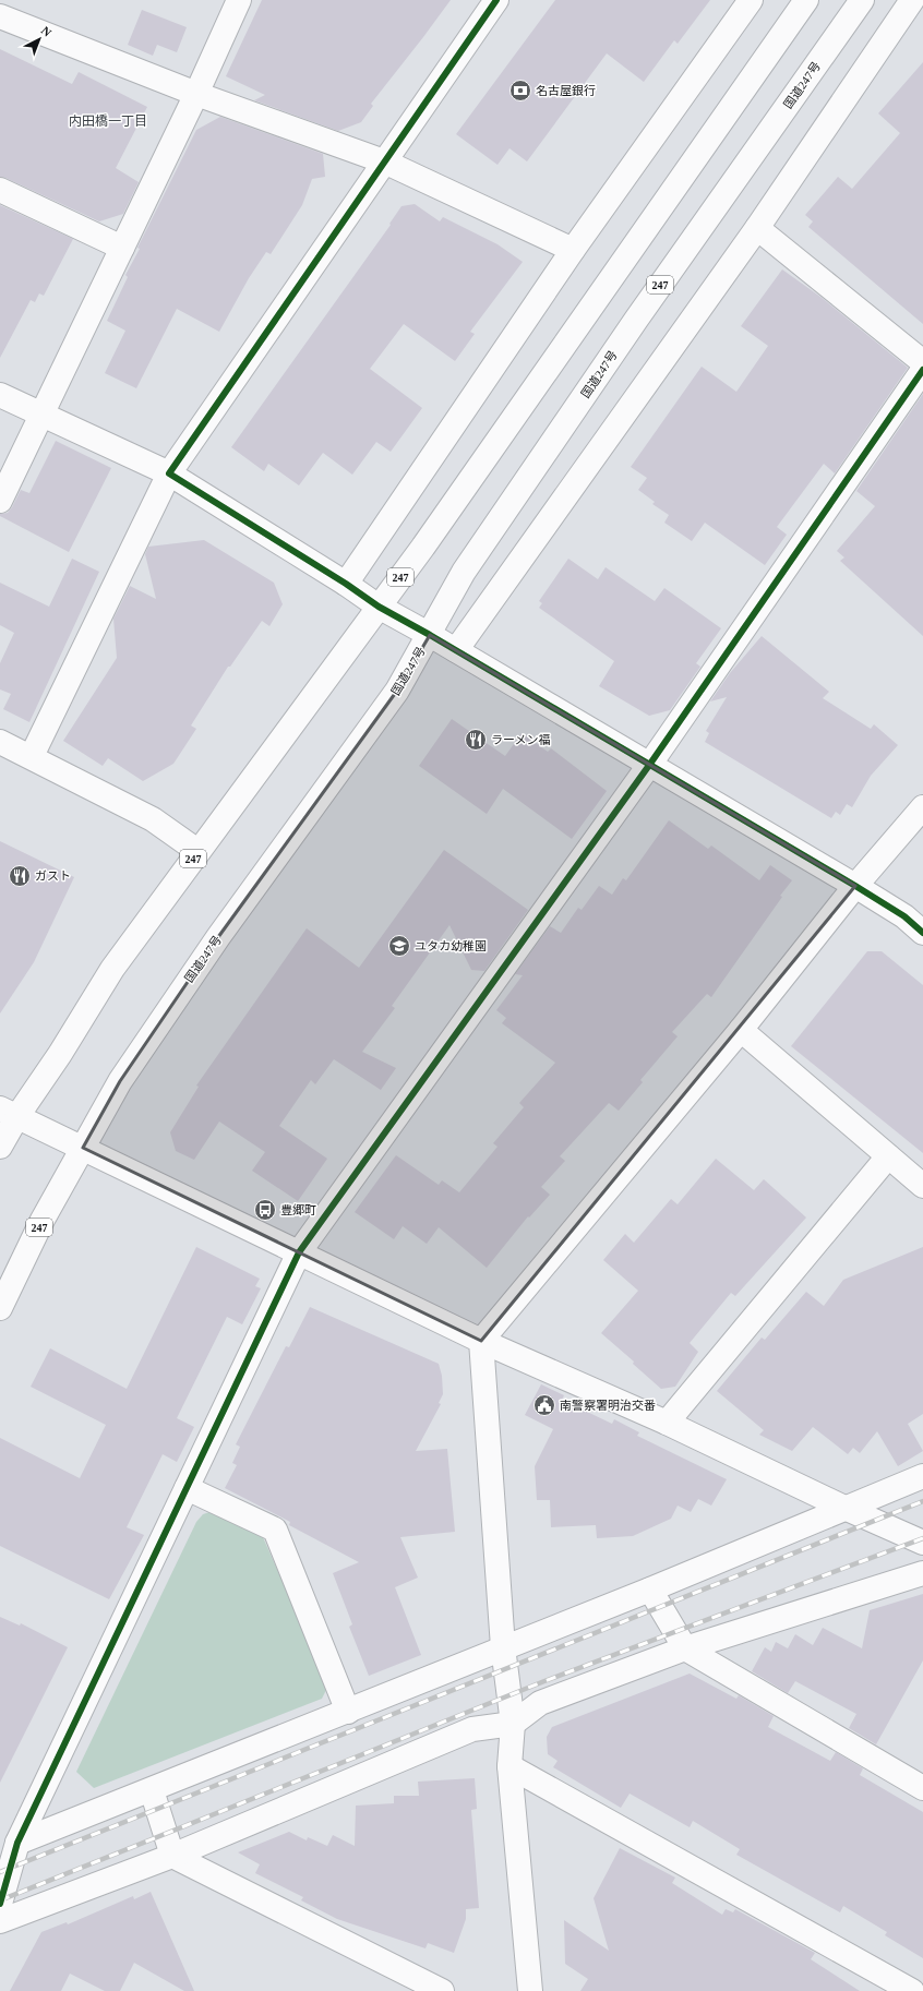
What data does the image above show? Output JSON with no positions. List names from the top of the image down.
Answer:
{
  "streets": {
    "main road": ["国道247号", "247"]
  },
  "districts": ["内田橋一丁目"],
  "places": {
    "bank": ["名古屋銀行"],
    "restaurant": ["ラーメン福", "ガスト"],
    "school or university": ["ユタカ幼稚園"],
    "bus stop": ["豊郷町"],
    "public building": ["南警察署明治交番"]
  },
  "north": "top right"
}
